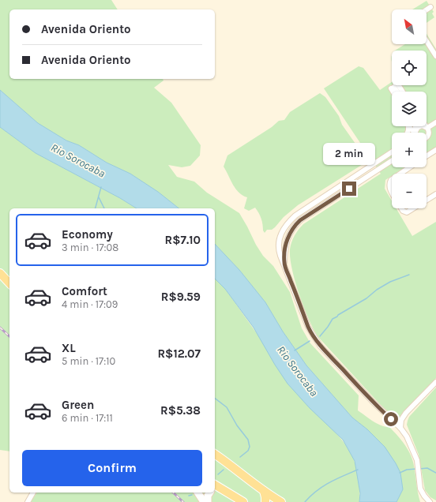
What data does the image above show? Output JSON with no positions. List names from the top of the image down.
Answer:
{
  "water": ["Rio Sorocaba"],
  "north": "top left",
  "page": {
    "map_buttons": ["+", "−"],
    "banner": ["Avenida Oriento", "Avenida Oriento"],
    "bubble": "2 min",
    "list": [
      {
        "name": "Economy",
        "note": "3 min · 17:08",
        "value": "R$7.10"
      },
      {
        "name": "Comfort",
        "note": "4 min · 17:09",
        "value": "R$9.59"
      },
      {
        "name": "XL",
        "note": "5 min · 17:10",
        "value": "R$12.07"
      },
      {
        "name": "Green",
        "note": "6 min · 17:11",
        "value": "R$5.38"
      }
    ],
    "buttons": "Confirm"
  }
}
